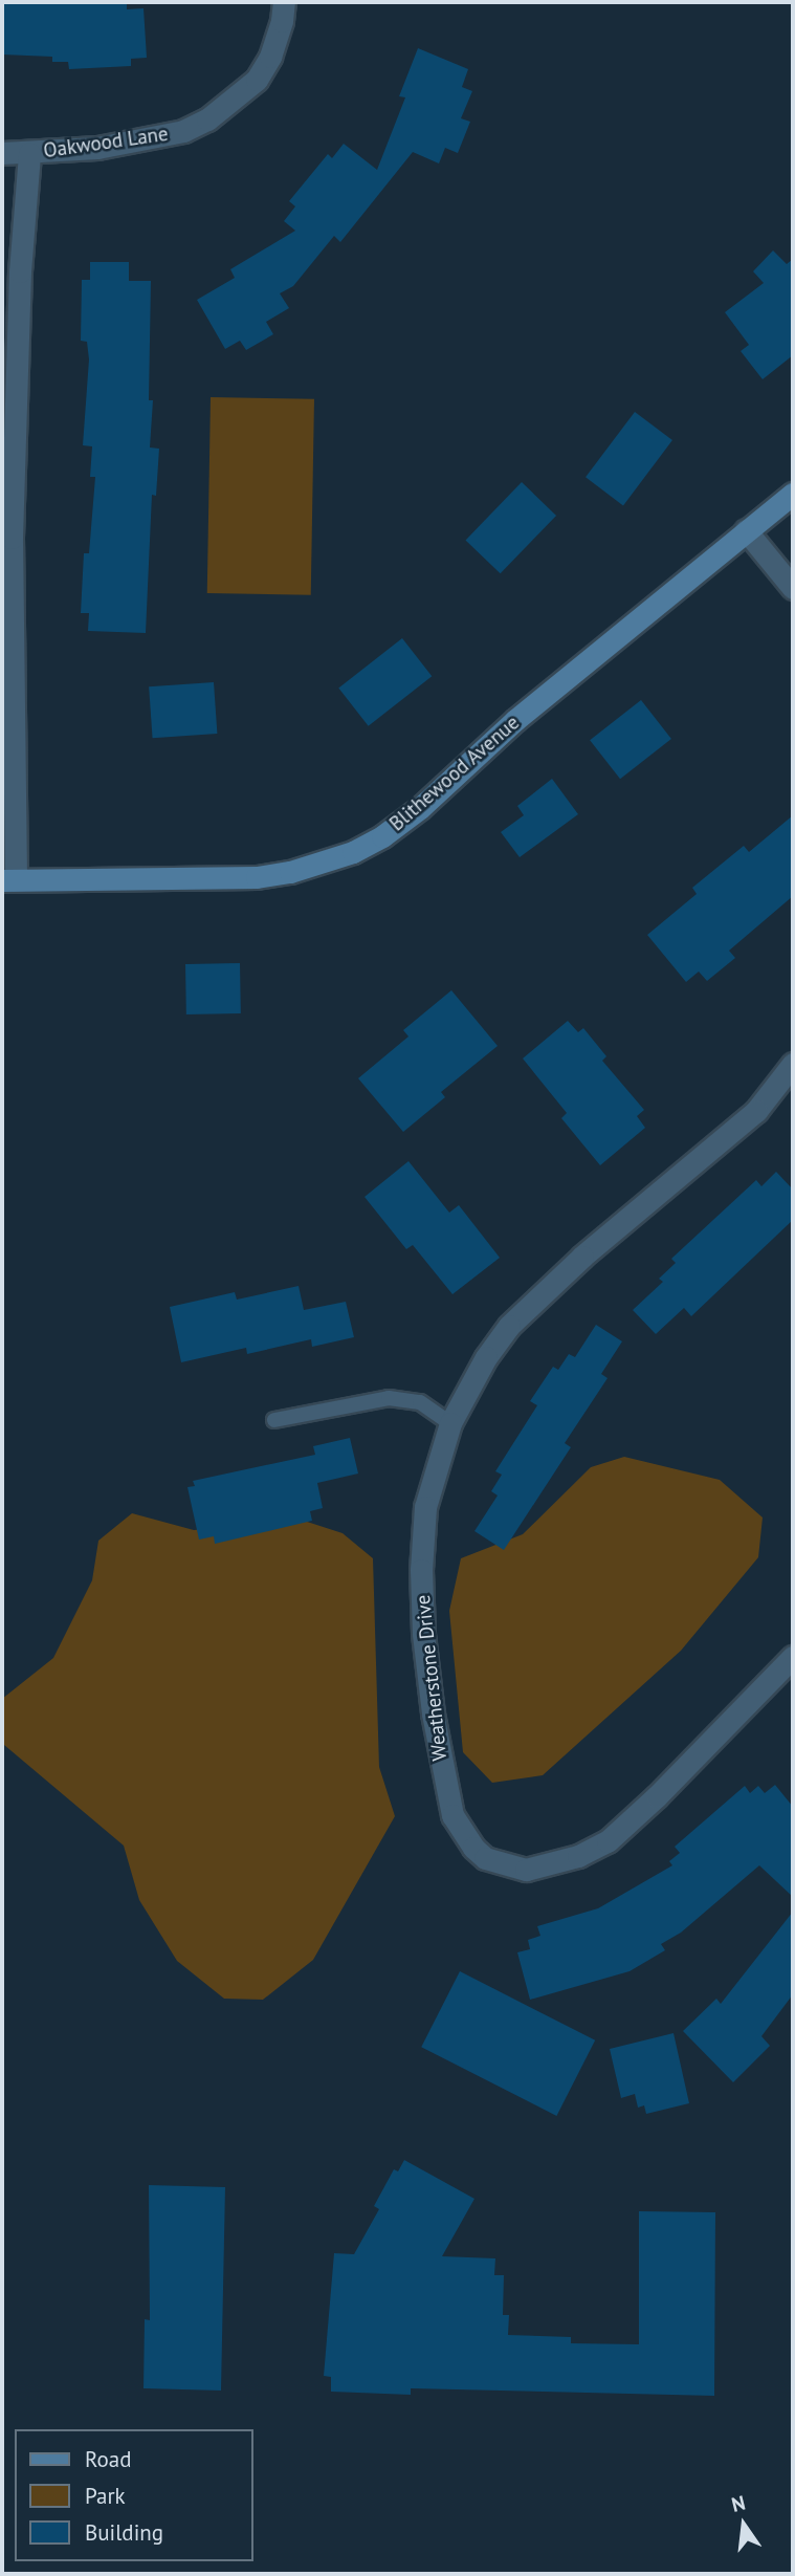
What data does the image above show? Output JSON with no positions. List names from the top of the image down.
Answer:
{
  "streets": {
    "street": ["Oakwood Lane", "Blithewood Avenue", "Weatherstone Drive"]
  },
  "crossings": [
    ["Oakwood Lane", "Blithewood Avenue"]
  ],
  "legend": ["Road", "Park", "Building"],
  "north": "top"
}
